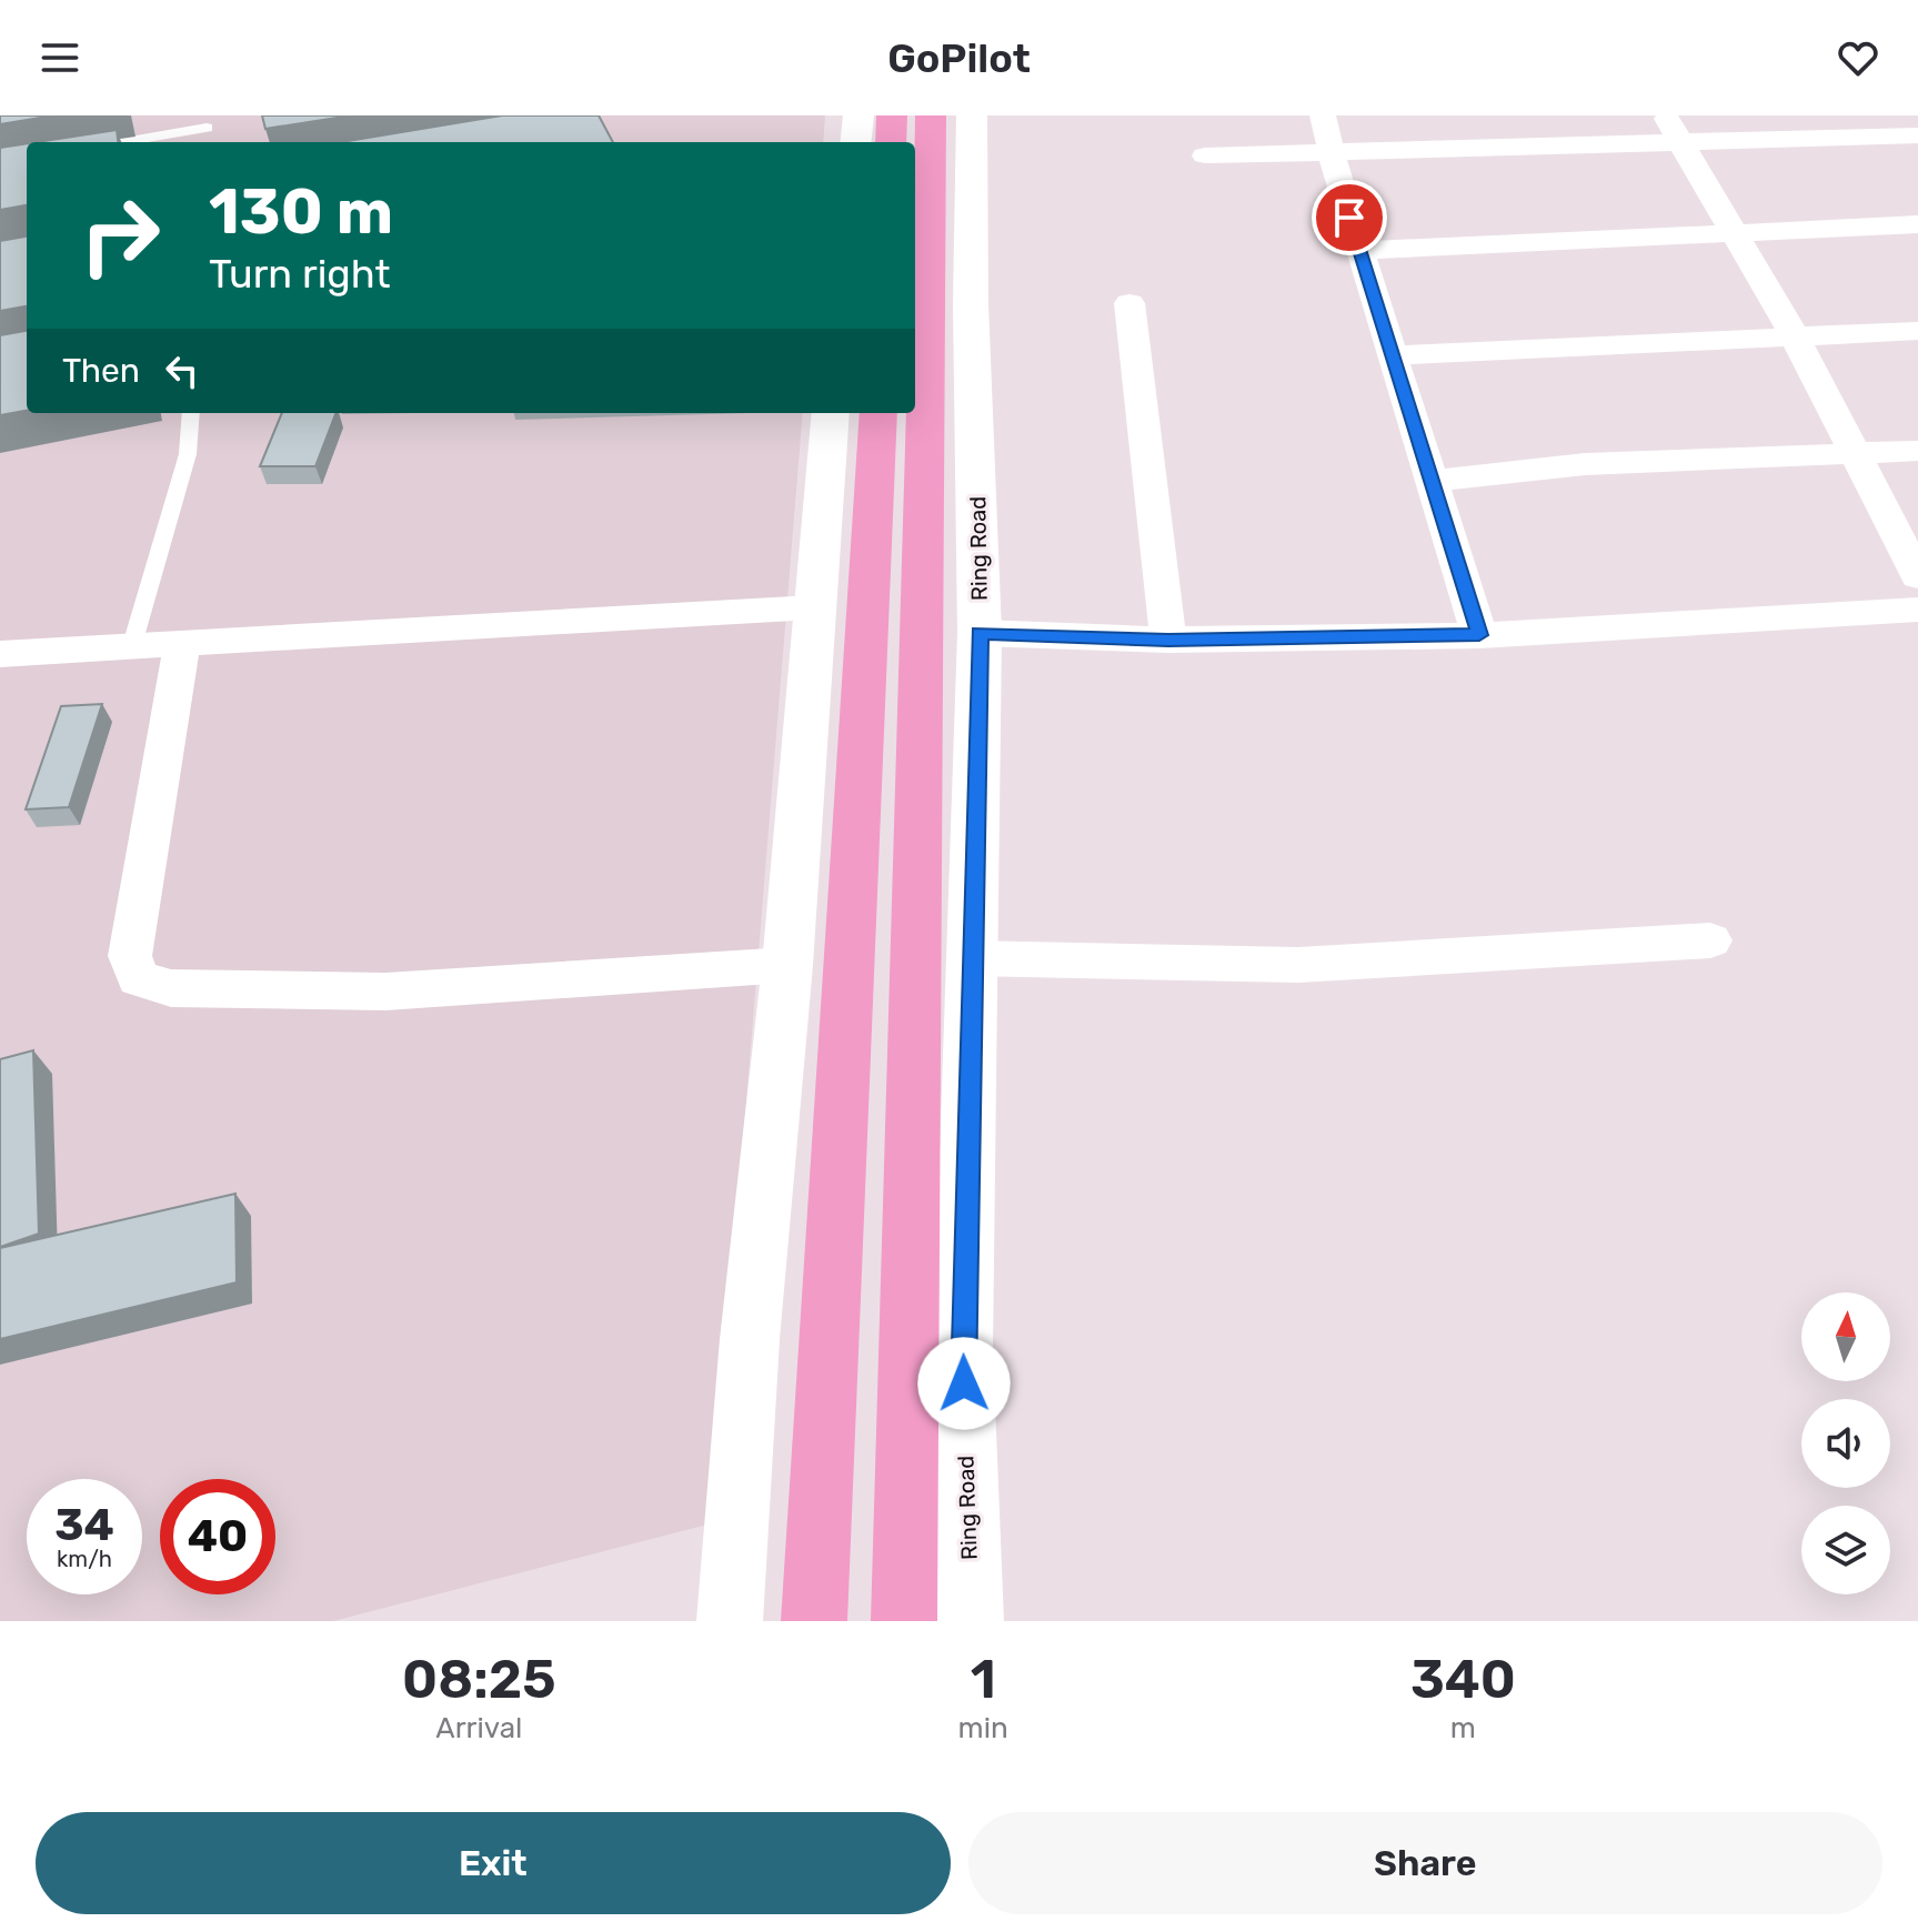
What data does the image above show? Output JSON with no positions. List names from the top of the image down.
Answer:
{
  "streets": {
    "street": ["Ring Road"]
  },
  "north": "top",
  "page": {
    "header": "GoPilot",
    "turn": ["130 m", "Turn right"],
    "then": "Then",
    "speed": "34 km/h",
    "limit": "40",
    "eta": [
      "08:25",
      "Arrival",
      "1",
      "min",
      "340",
      "m"
    ],
    "buttons": ["Exit", "Share"]
  }
}
